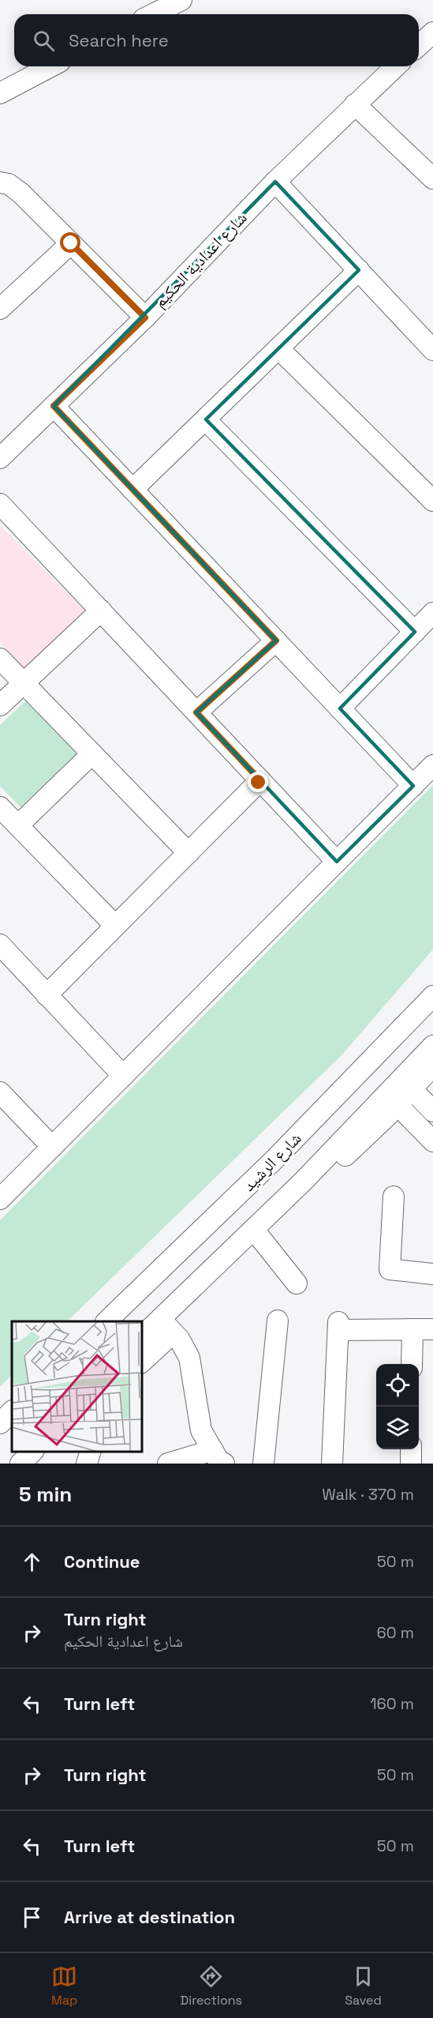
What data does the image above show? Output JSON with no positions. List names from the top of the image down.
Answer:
{
  "streets": {
    "street": ["شارع اعدادية الحكيم", "شارع الرشيد"]
  },
  "page": {
    "search": "Search here",
    "heading": ["5 min", "Walk · 370 m"],
    "list": [
      ["Continue", "50 m"],
      ["Turn right", "شارع اعدادية الحكيم", "60 m"],
      ["Turn left", "160 m"],
      ["Turn right", "50 m"],
      ["Turn left", "50 m"],
      "Arrive at destination"
    ],
    "nav": ["Map", "Directions", "Saved"]
  }
}
